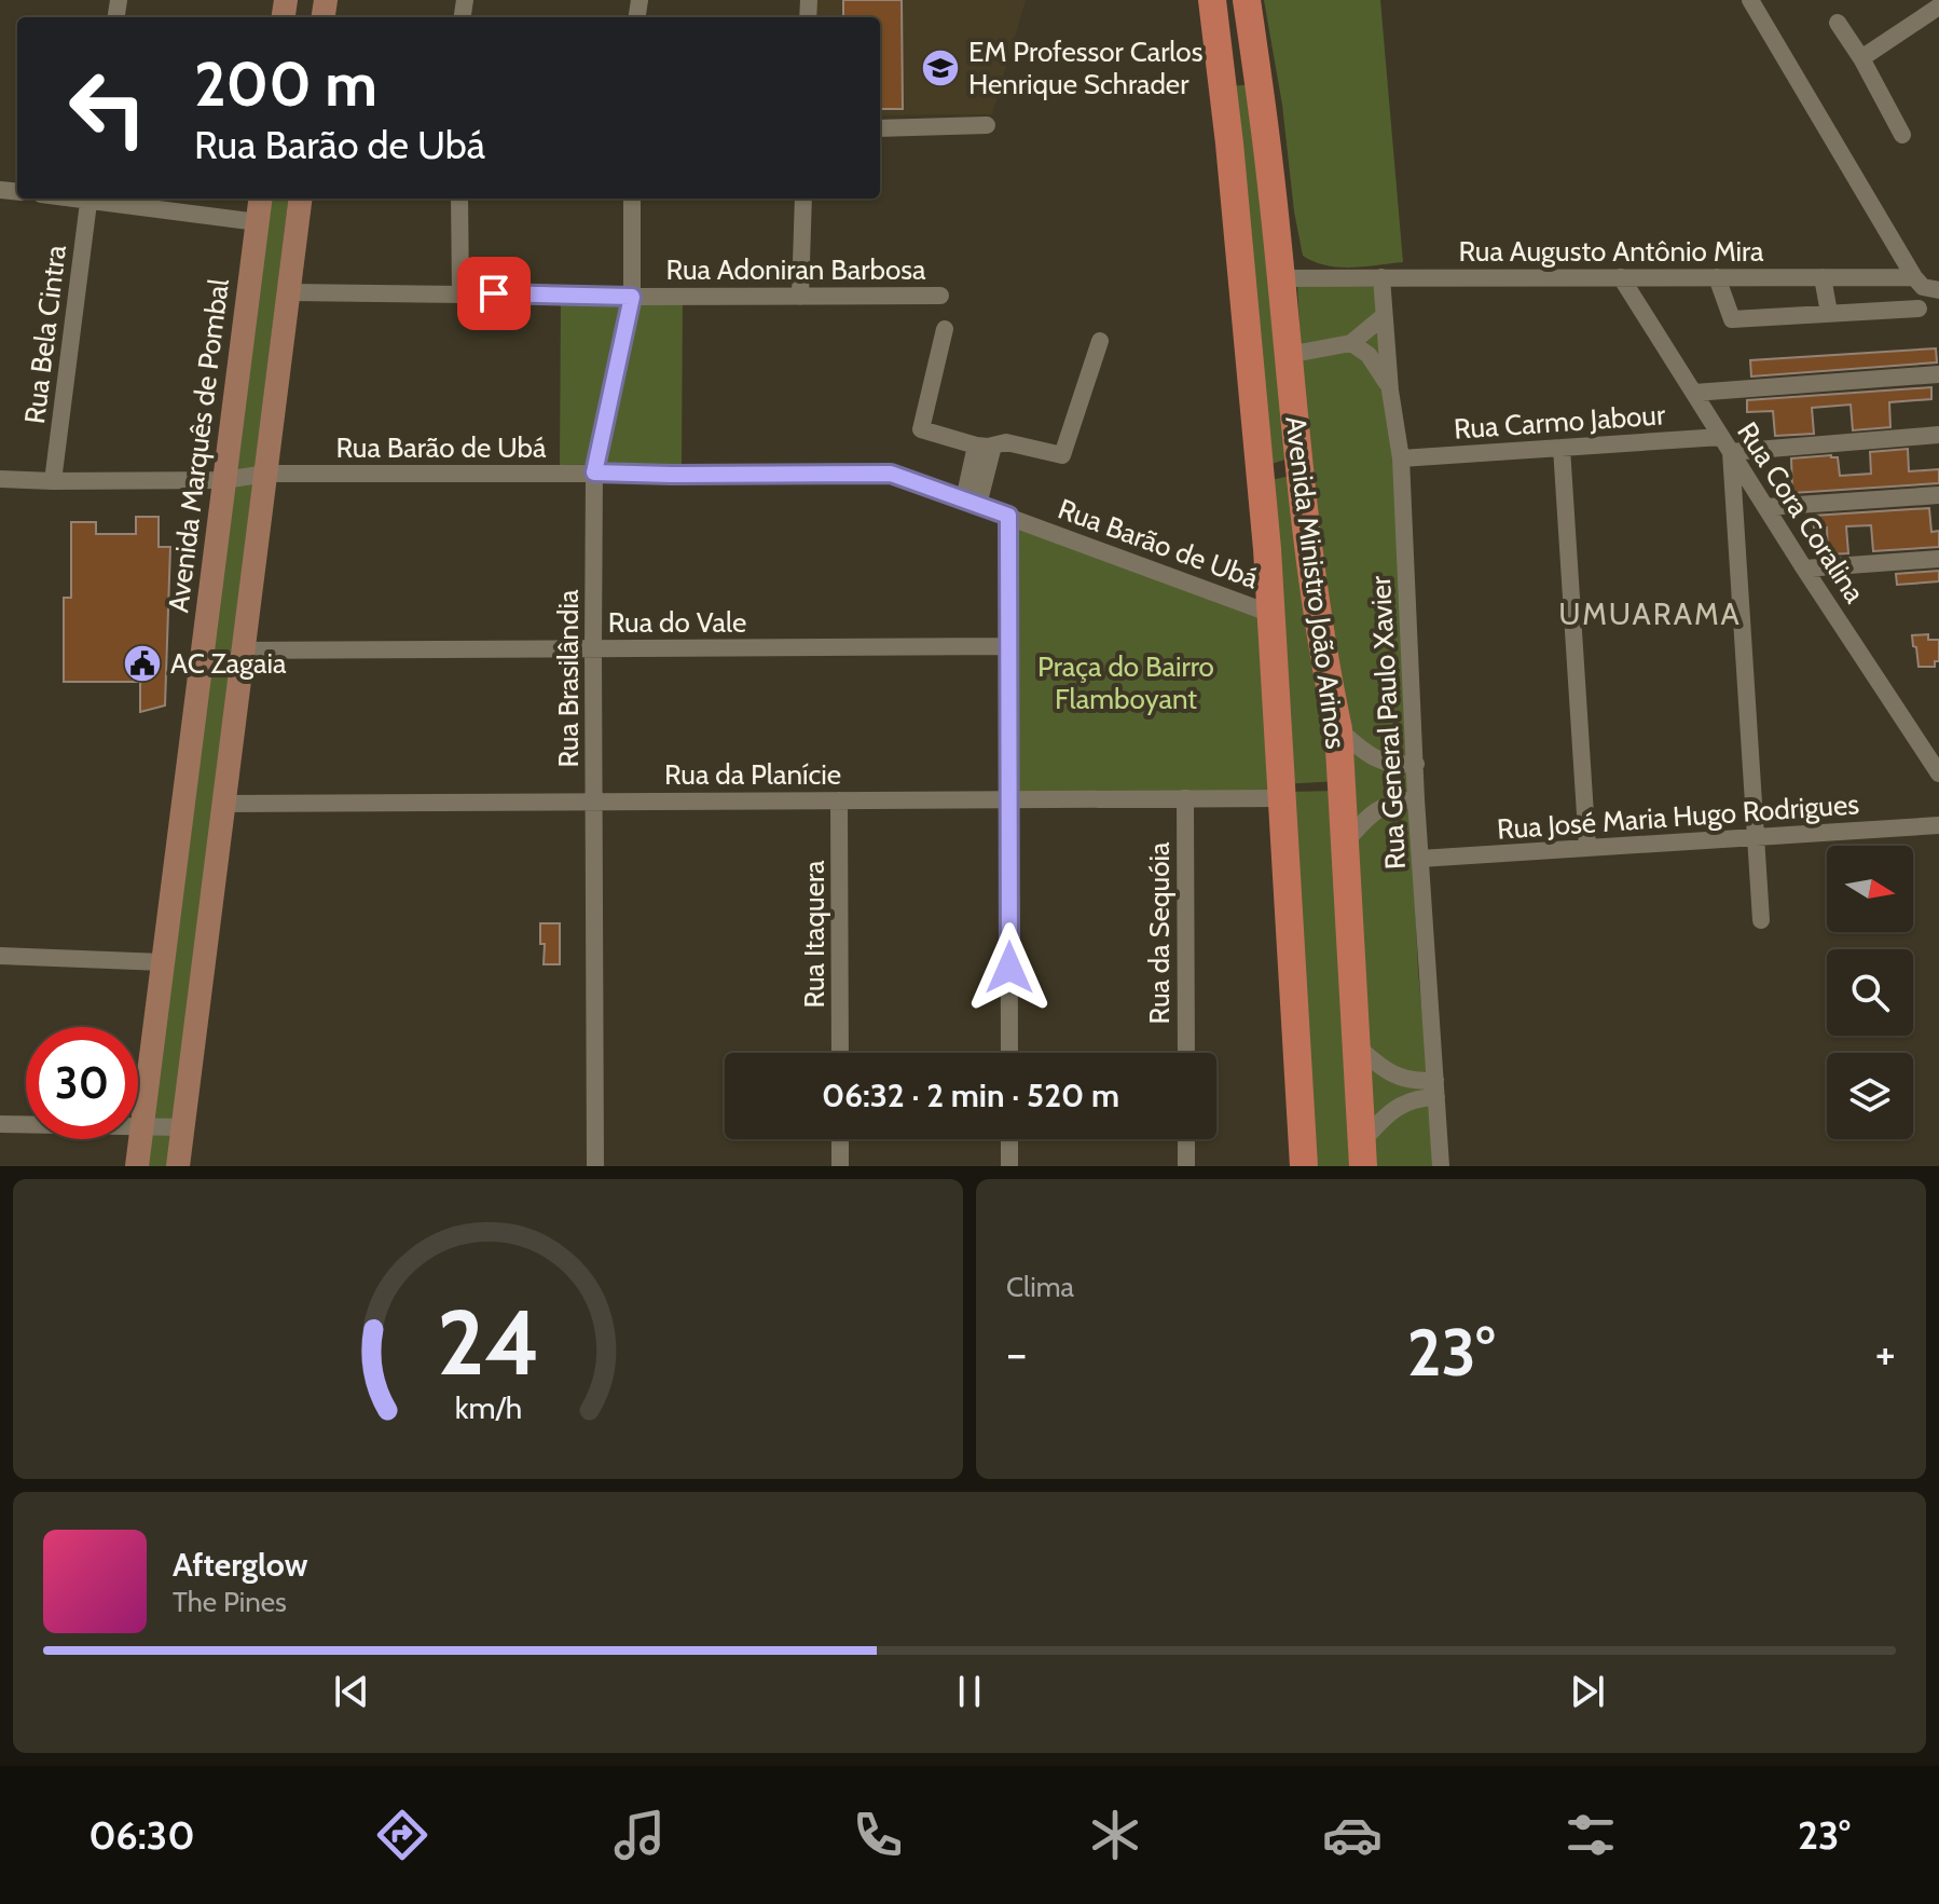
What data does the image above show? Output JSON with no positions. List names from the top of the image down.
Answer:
{
  "streets": {
    "main road": ["Avenida Marquês de Pombal", "Avenida Ministro João Arinos"],
    "street": [
      "Rua Augusto Antônio Mira",
      "Rua Adoniran Barbosa",
      "Rua Bela Cintra",
      "Rua Carmo Jabour",
      "Rua Barão de Ubá",
      "Rua Cora Coralina",
      "Rua do Vale",
      "Rua Brasilândia",
      "Rua General Paulo Xavier",
      "Rua da Planície",
      "Rua José Maria Hugo Rodrigues",
      "Rua da Sequóia",
      "Rua Itaquera"
    ]
  },
  "crossings": [
    ["Rua Augusto Antônio Mira", "Rua Cora Coralina"],
    ["Rua Augusto Antônio Mira", "Avenida Ministro João Arinos"],
    ["Rua Augusto Antônio Mira", "Rua General Paulo Xavier"],
    ["Rua Adoniran Barbosa", "Rua Brasilândia"],
    ["Rua Bela Cintra", "Rua Barão de Ubá"],
    ["Rua Carmo Jabour", "Rua Cora Coralina"],
    ["Rua Carmo Jabour", "Rua General Paulo Xavier"],
    ["Avenida Marquês de Pombal", "Rua Barão de Ubá"],
    ["Rua Barão de Ubá", "Avenida Ministro João Arinos"],
    ["Rua Barão de Ubá", "Rua Brasilândia"],
    ["Avenida Ministro João Arinos", "Rua da Planície"],
    ["Rua do Vale", "Rua Brasilândia"],
    ["Rua Brasilândia", "Rua da Planície"],
    ["Rua General Paulo Xavier", "Rua José Maria Hugo Rodrigues"],
    ["Rua da Planície", "Rua da Sequóia"],
    ["Rua da Planície", "Rua Itaquera"]
  ],
  "districts": ["UMUARAMA"],
  "parks": ["Praça do Bairro Flamboyant"],
  "places": {
    "school or university": ["EM Professor Carlos Henrique Schrader"],
    "public building": ["AC Zagaia"]
  },
  "north": "right",
  "page": {
    "turn": ["200 m", "Rua Barão de Ubá"],
    "limit": "30",
    "trip": "06:32 · 2 min · 520 m",
    "tile": "Clima",
    "heat": ["−", "23°", "+"],
    "song": ["Afterglow", "The Pines"],
    "tabs": ["06:30", "23°"],
    "gauge": ["24", "km/h"]
  }
}
